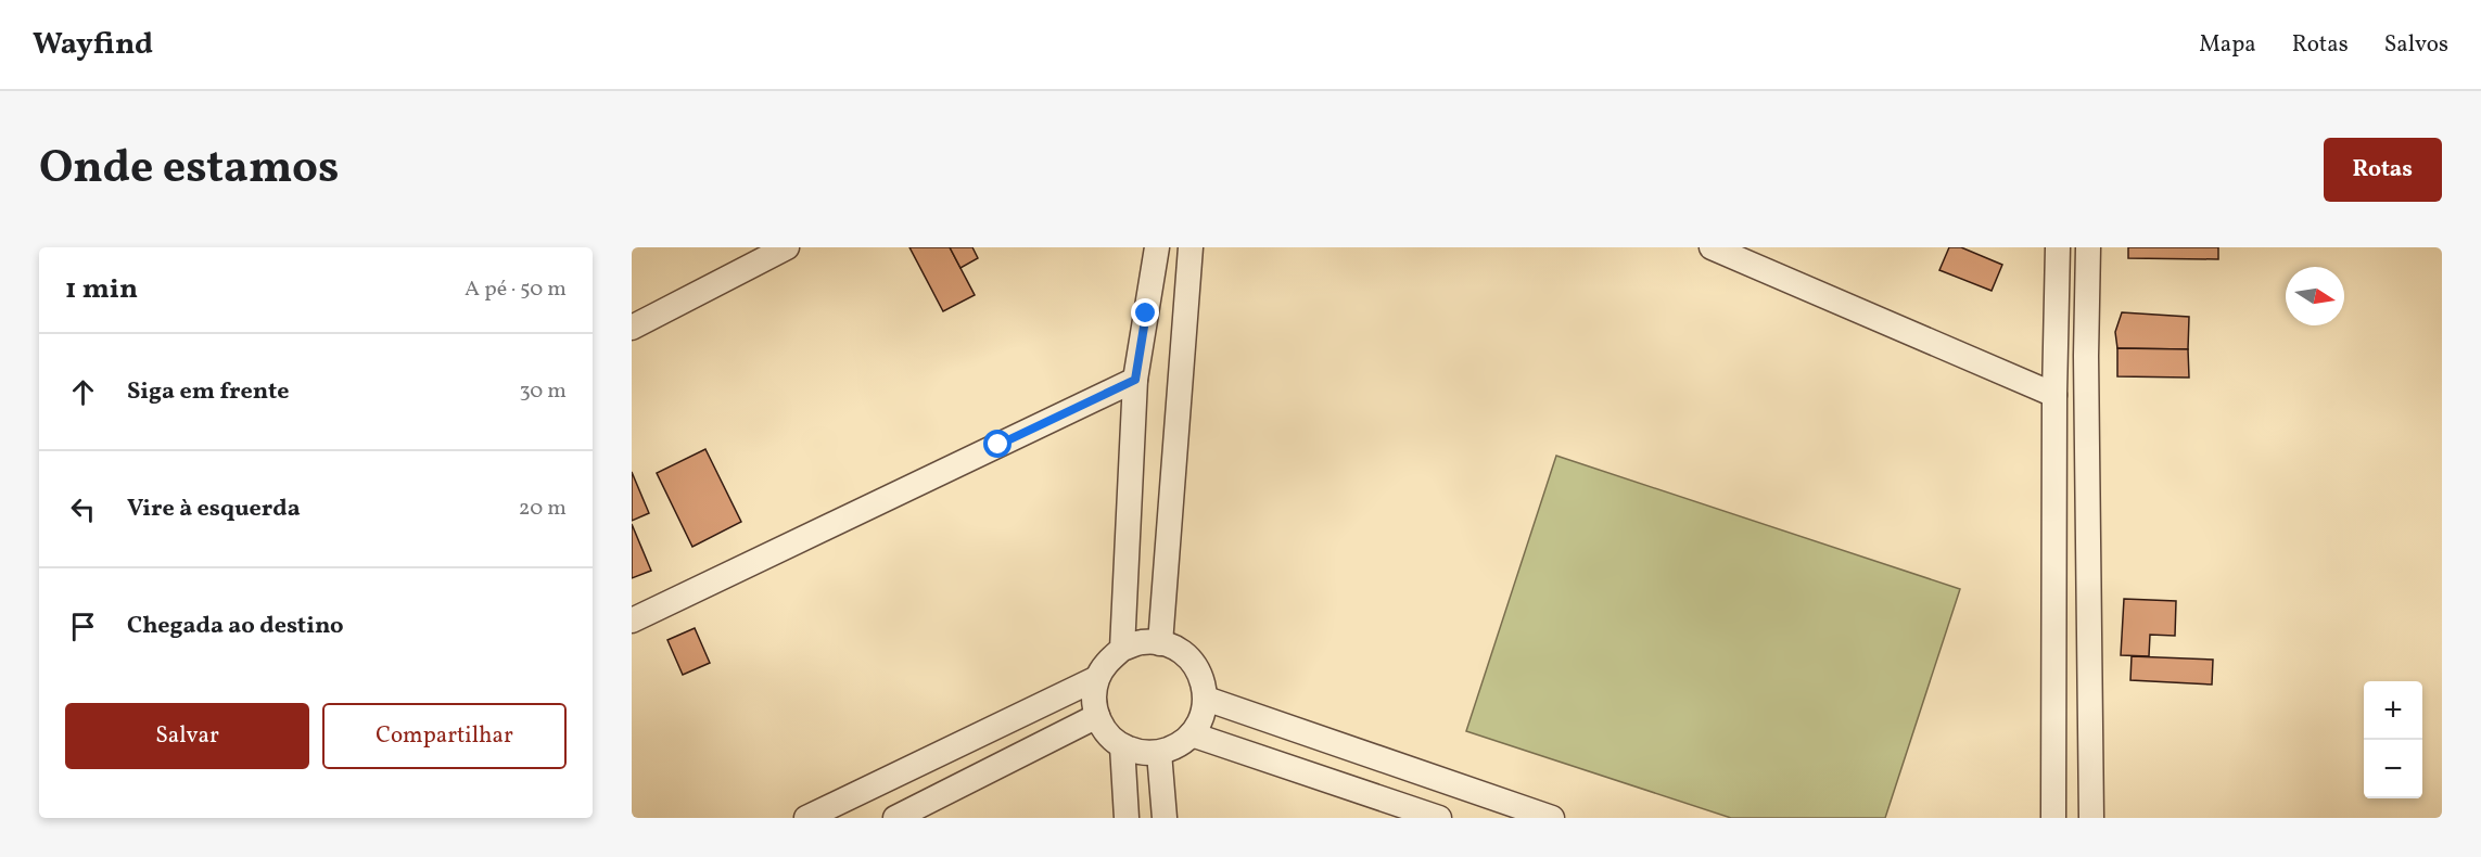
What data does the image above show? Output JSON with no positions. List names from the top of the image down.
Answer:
{
  "north": "right",
  "page": {
    "header": "Wayfind",
    "nav": ["Mapa", "Rotas", "Salvos"],
    "title": "Onde estamos",
    "buttons": [
      "Rotas",
      ["Salvar", "Compartilhar"]
    ],
    "heading": ["1 min", "A pé · 50 m"],
    "list": [
      ["Siga em frente", "30 m"],
      ["Vire à esquerda", "20 m"],
      "Chegada ao destino"
    ],
    "map_buttons": ["+", "−"]
  }
}
